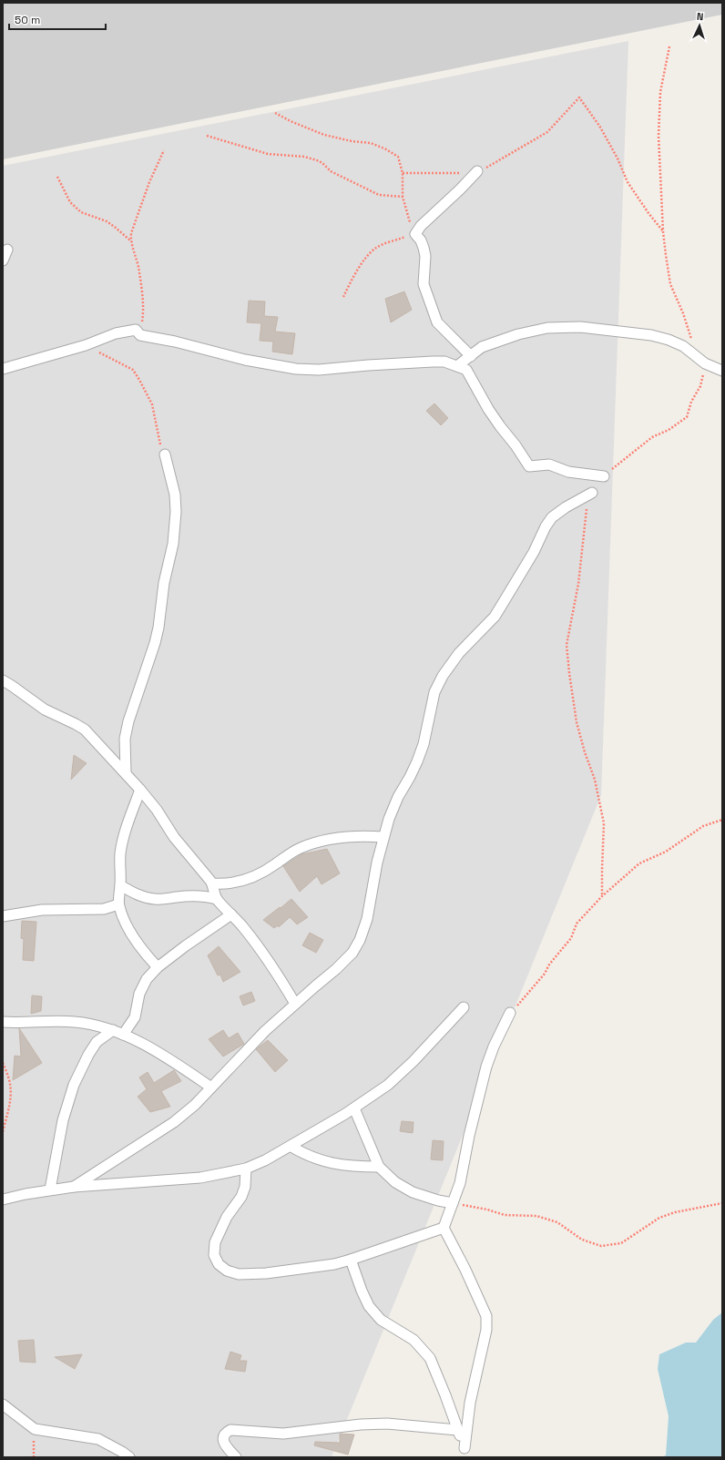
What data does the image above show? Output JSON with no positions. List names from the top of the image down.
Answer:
{
  "scale_bar": "50 m",
  "north": "top"
}
